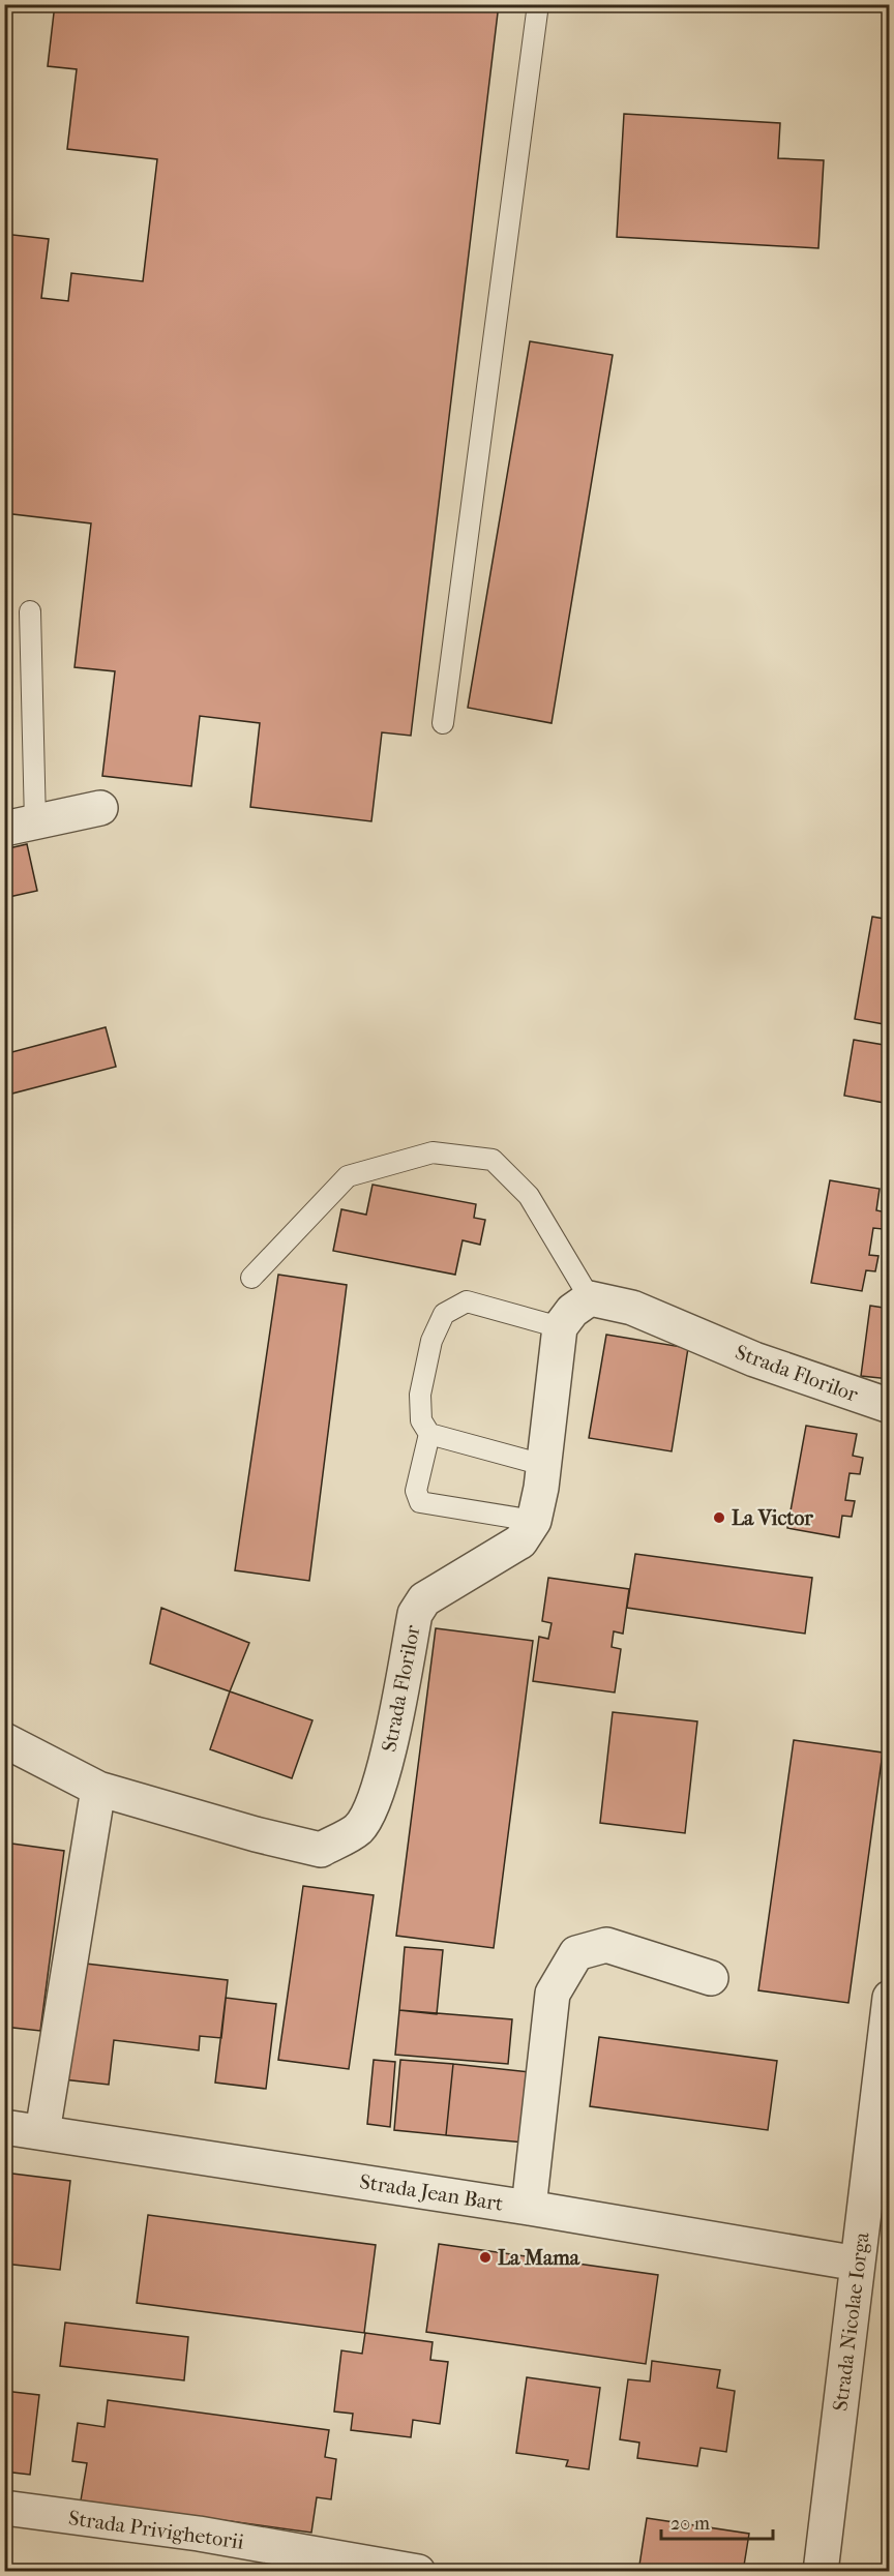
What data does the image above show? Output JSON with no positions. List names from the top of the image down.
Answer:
{
  "streets": {
    "street": [
      "Strada Florilor",
      "Strada Jean Bart",
      "Strada Nicolae Iorga",
      "Strada Privighetorii"
    ]
  },
  "crossings": [
    ["Strada Jean Bart", "Strada Nicolae Iorga"]
  ],
  "places": ["La Victor", "La Mama"],
  "scale_bar": "20 m"
}
